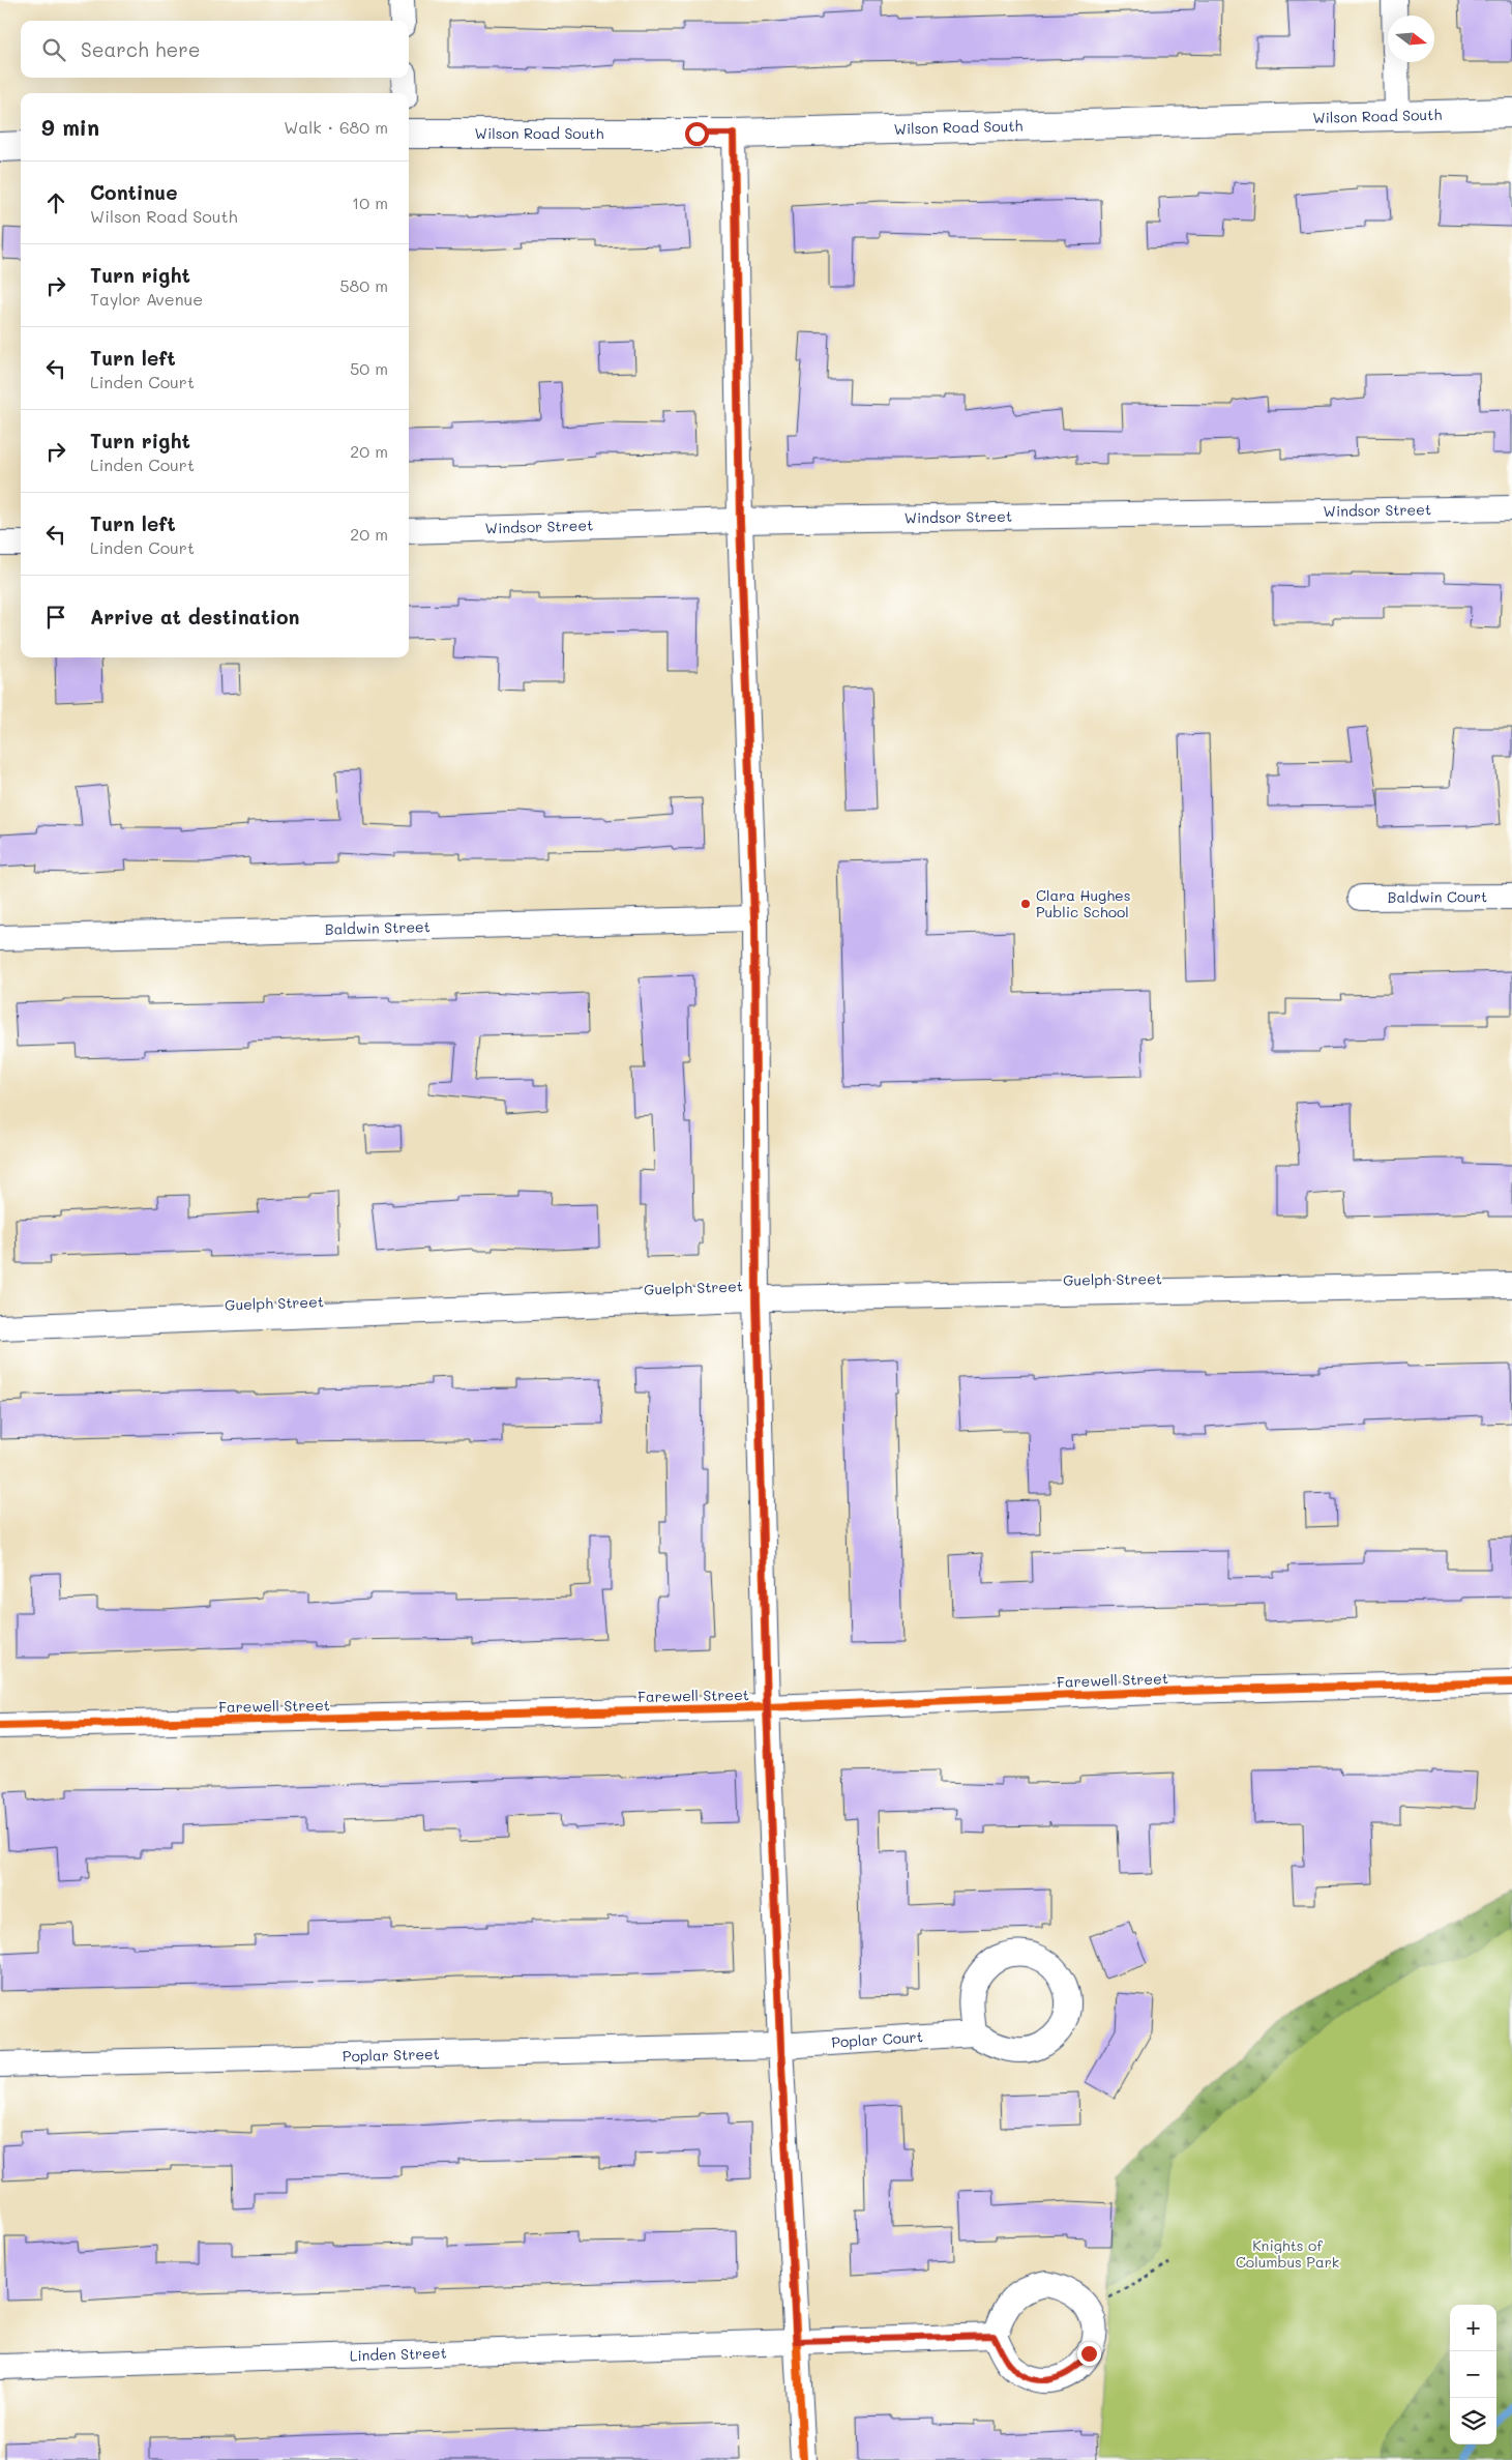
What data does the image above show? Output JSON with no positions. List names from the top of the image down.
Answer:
{
  "streets": {
    "main road": ["Wilson Road South"],
    "street": [
      "Windsor Street",
      "Baldwin Court",
      "Baldwin Street",
      "Guelph Street",
      "Farewell Street",
      "Poplar Court",
      "Poplar Street",
      "Linden Street"
    ]
  },
  "crossings": [
    ["Poplar Court", "Poplar Street"]
  ],
  "parks": ["Knights of Columbus Park"],
  "places": ["Clara Hughes Public School"],
  "north": "right",
  "page": {
    "search": "Search here",
    "heading": ["9 min", "Walk · 680 m"],
    "list": [
      ["Continue", "Wilson Road South", "10 m"],
      ["Turn right", "Taylor Avenue", "580 m"],
      ["Turn left", "Linden Court", "50 m"],
      ["Turn right", "Linden Court", "20 m"],
      ["Turn left", "Linden Court", "20 m"],
      "Arrive at destination"
    ],
    "map_buttons": ["+", "−"]
  }
}
